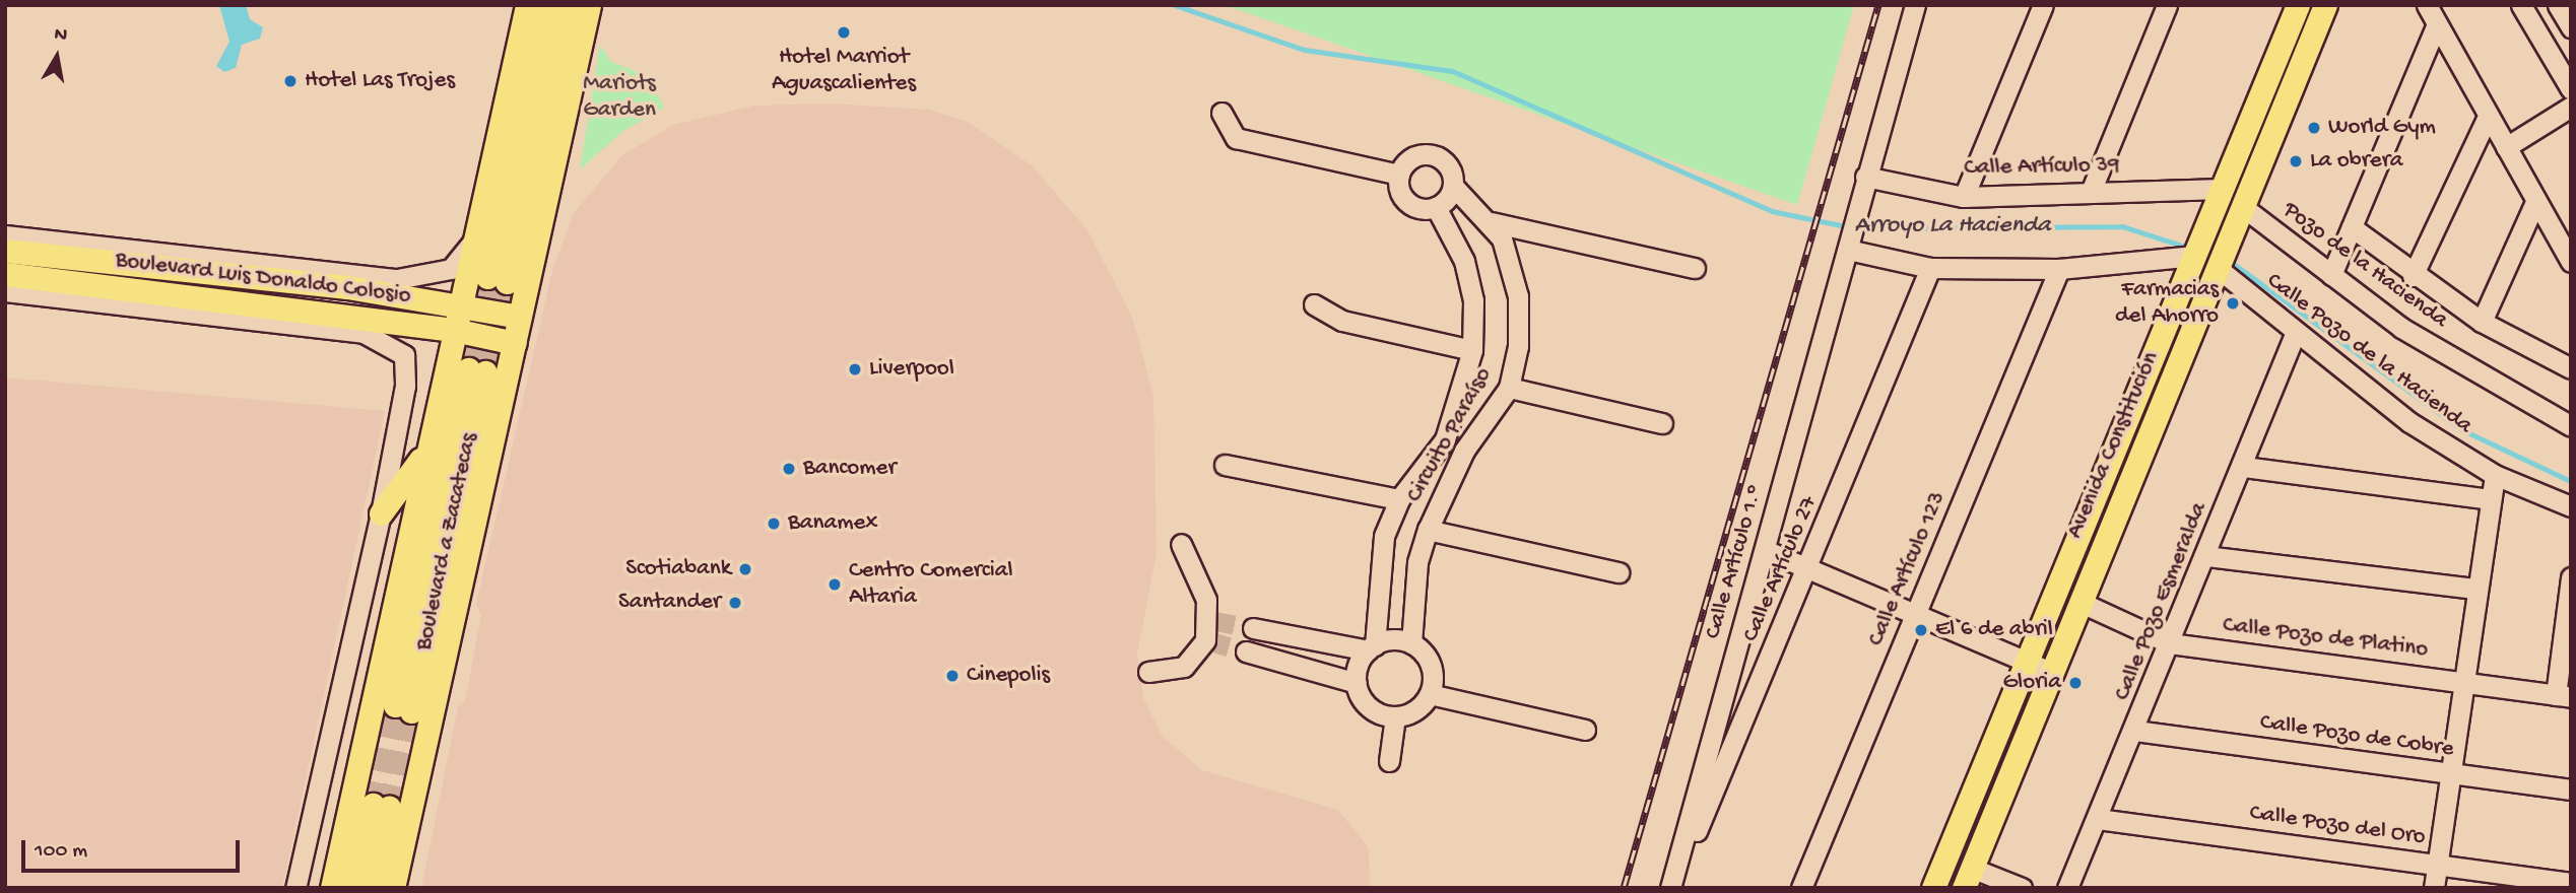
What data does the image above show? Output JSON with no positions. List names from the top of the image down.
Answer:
{
  "streets": {
    "main road": ["Boulevard Luis Donaldo Colosio", "Avenida Constitución", "Boulevard a Zacatecas"],
    "street": [
      "Calle Artículo 39",
      "Pozo de la Hacienda",
      "Calle Pozo de la Hacienda",
      "Circuito Paraíso",
      "Calle Artículo 1.º",
      "Calle Artículo 27",
      "Calle Artículo 123",
      "Calle Pozo Esmeralda",
      "Calle Pozo de Platino",
      "Calle Pozo de Cobre",
      "Calle Pozo del Oro"
    ]
  },
  "crossings": [
    ["Calle Artículo 39", "Avenida Constitución"],
    ["Calle Artículo 39", "Calle Artículo 1.º"],
    ["Pozo de la Hacienda", "Avenida Constitución"],
    ["Calle Pozo de la Hacienda", "Avenida Constitución"],
    ["Calle Pozo de la Hacienda", "Calle Pozo Esmeralda"],
    ["Avenida Constitución", "Calle Pozo de Platino"],
    ["Calle Artículo 1.º", "Calle Artículo 27"],
    ["Calle Pozo Esmeralda", "Calle Pozo de Platino"],
    ["Calle Pozo Esmeralda", "Calle Pozo de Cobre"],
    ["Calle Pozo Esmeralda", "Calle Pozo del Oro"]
  ],
  "water": ["Arroyo La Hacienda"],
  "parks": ["Mariots Garden"],
  "places": [
    "Hotel Marriot Aguascalientes",
    "Hotel Las Trojes",
    "World Gym",
    "La obrera",
    "Farmacias del Ahorro",
    "Liverpool",
    "Bancomer",
    "Banamex",
    "Scotiabank",
    "Centro Comercial Altaria",
    "Santander",
    "El 6 de abril",
    "Cinepolis",
    "Gloria"
  ],
  "scale_bar": "100 m",
  "north": "top"
}
